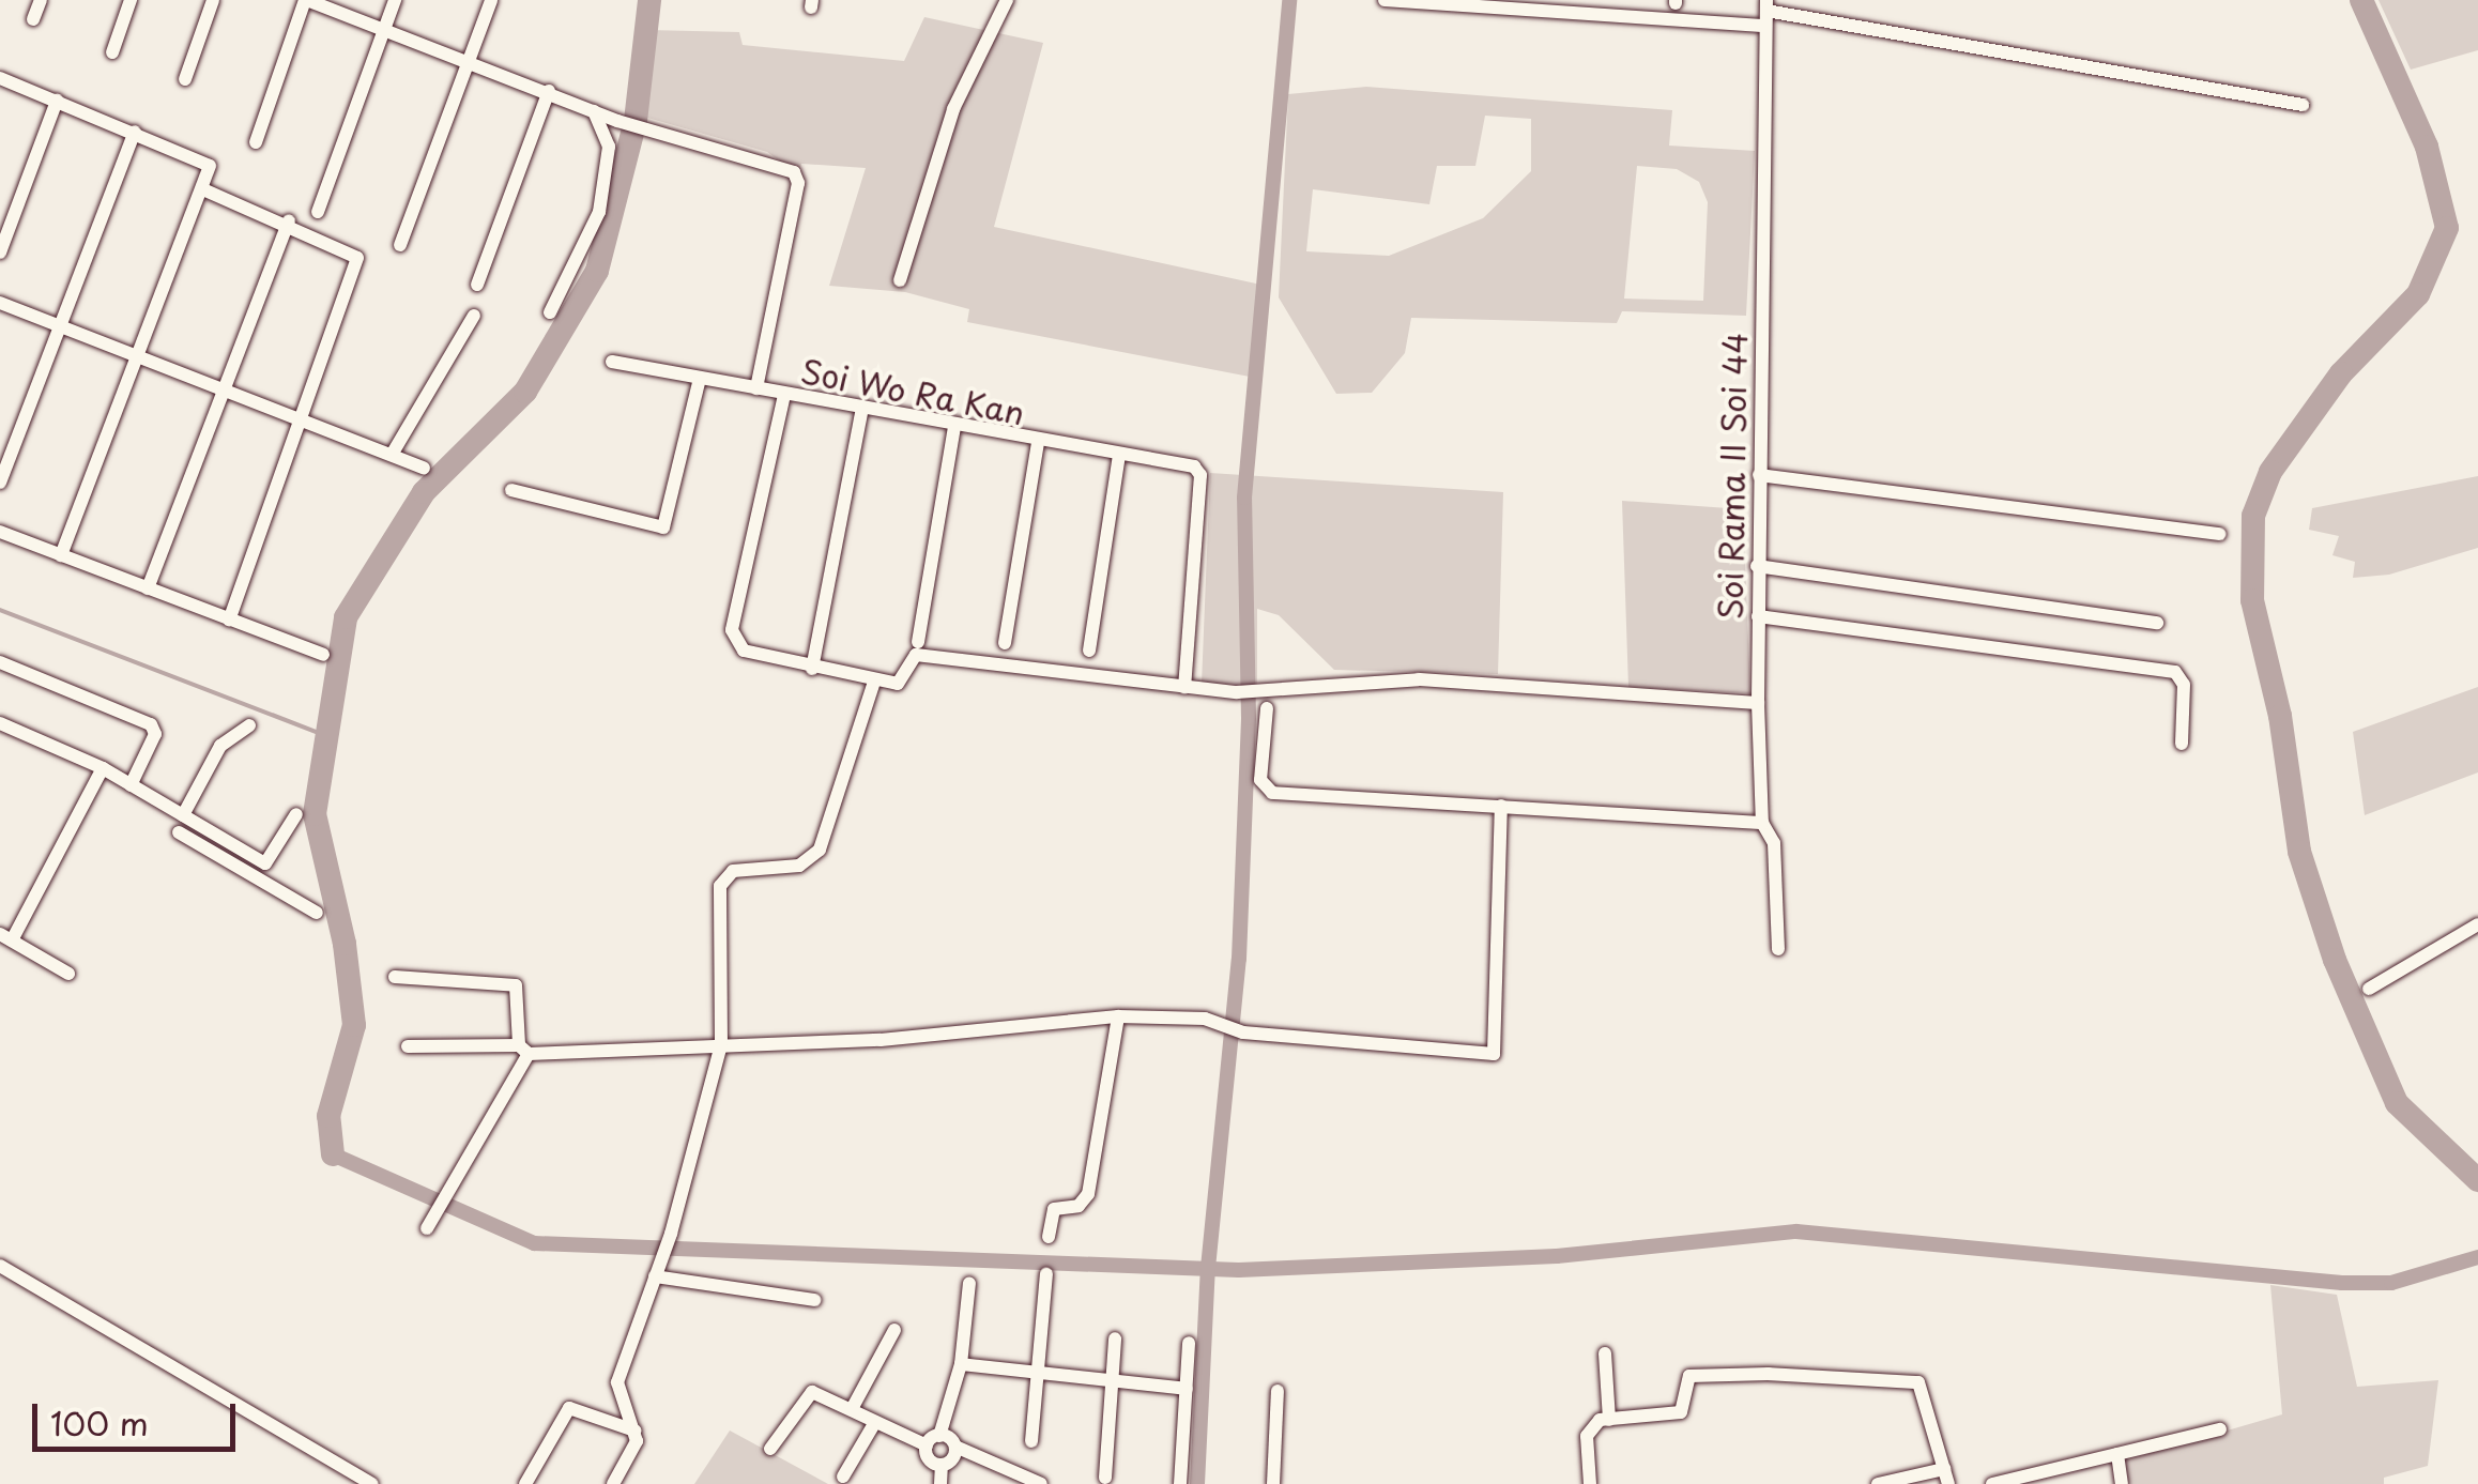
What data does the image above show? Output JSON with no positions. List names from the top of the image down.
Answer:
{
  "streets": {
    "street": ["Soi Wo Ra Kan", "Soi Rama II Soi 44"]
  },
  "scale_bar": "100 m"
}
